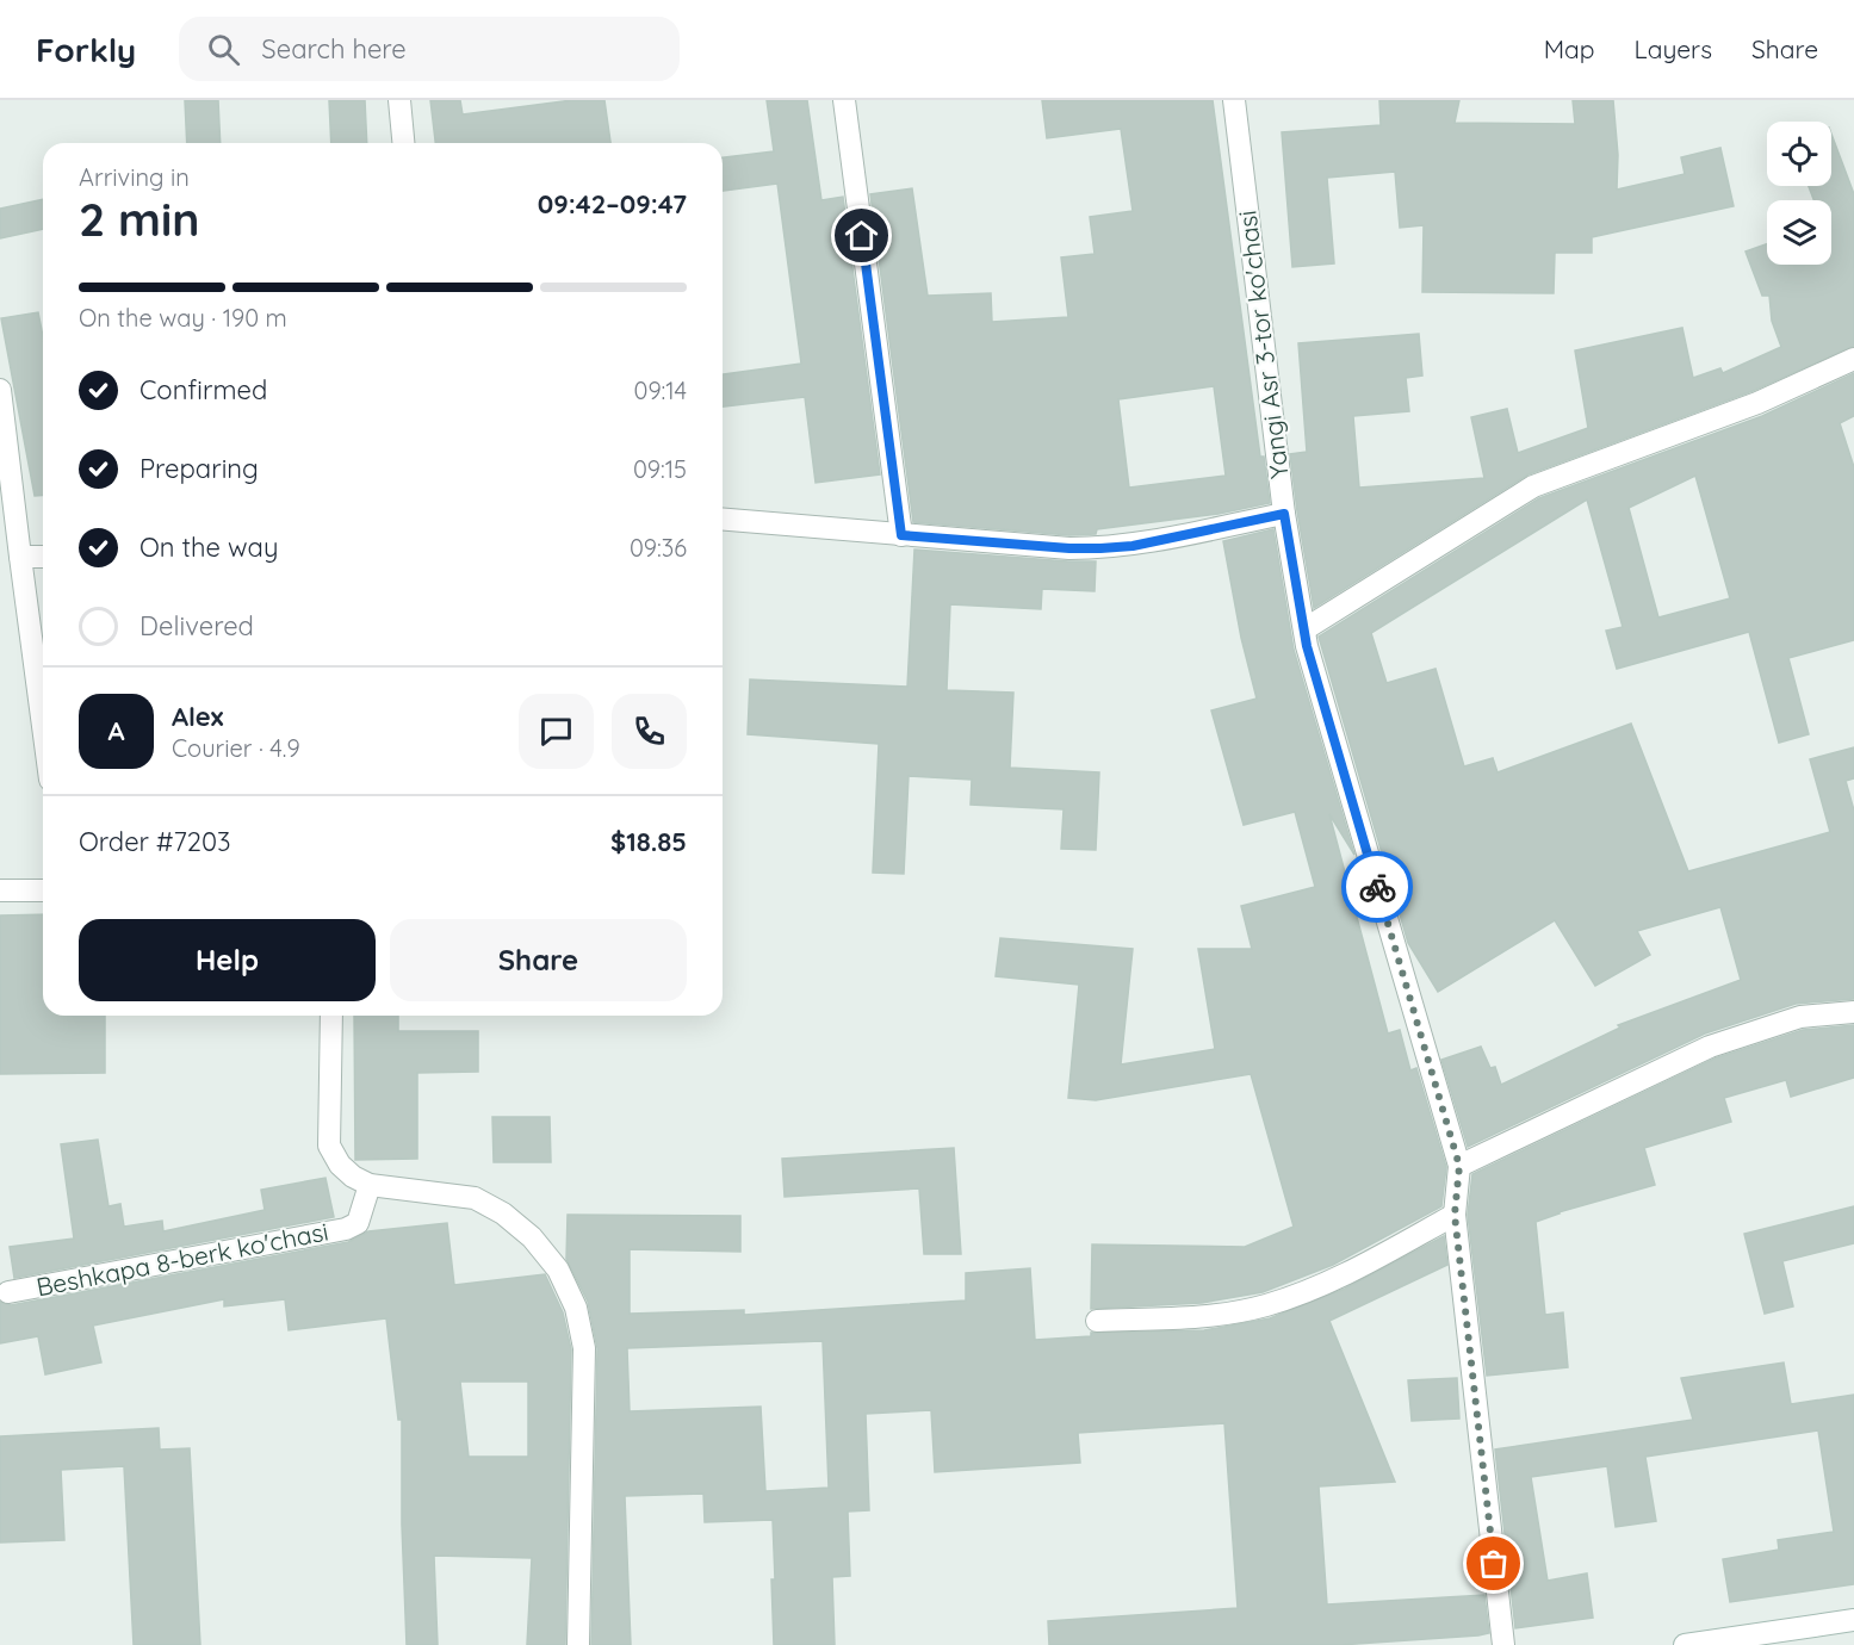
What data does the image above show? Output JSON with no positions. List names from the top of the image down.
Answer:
{
  "streets": {
    "street": ["Yangi Asr 3-tor koʼchasi", "Beshkapa 8-berk koʼchasi"]
  },
  "page": {
    "header": "Forkly",
    "search": "Search here",
    "nav": ["Map", "Layers", "Share"],
    "heading": ["2 min", "Arriving in", "09:42–09:47"],
    "panel": [
      "Alex",
      "Courier · 4.9",
      "Order #7203",
      "$18.85"
    ],
    "bar": "On the way · 190 m",
    "list": [
      ["Confirmed", "09:14"],
      ["Preparing", "09:15"],
      ["On the way", "09:36"],
      "Delivered"
    ],
    "round": "A",
    "buttons": ["Help", "Share"]
  }
}
